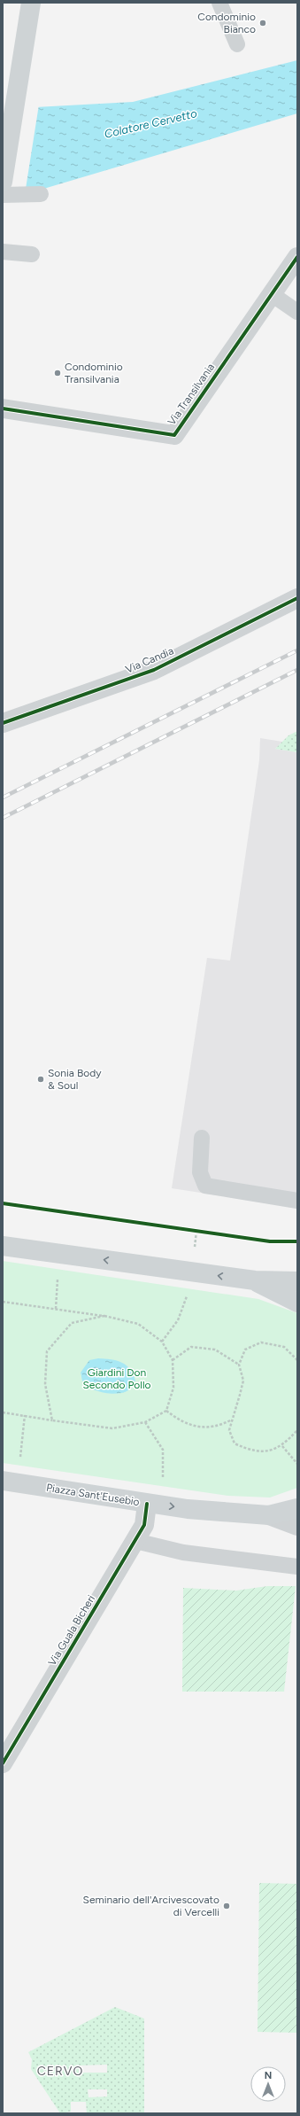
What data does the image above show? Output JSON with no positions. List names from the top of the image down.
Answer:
{
  "streets": {
    "main road": ["Piazza Sant'Eusebio"],
    "street": ["Via Transilvania", "Via Candia", "Via Guala Bicheri"]
  },
  "crossings": [
    ["Piazza Sant'Eusebio", "Via Guala Bicheri"]
  ],
  "one_way": ["Piazza Sant'Eusebio"],
  "districts": ["CERVO"],
  "water": ["Colatore Cervetto"],
  "parks": ["Giardini Don Secondo Pollo"],
  "places": [
    "Condominio Bianco",
    "Condominio Transilvania",
    "Sonia Body & Soul",
    "Seminario dell'Arcivescovato di Vercelli"
  ],
  "north": "top"
}
